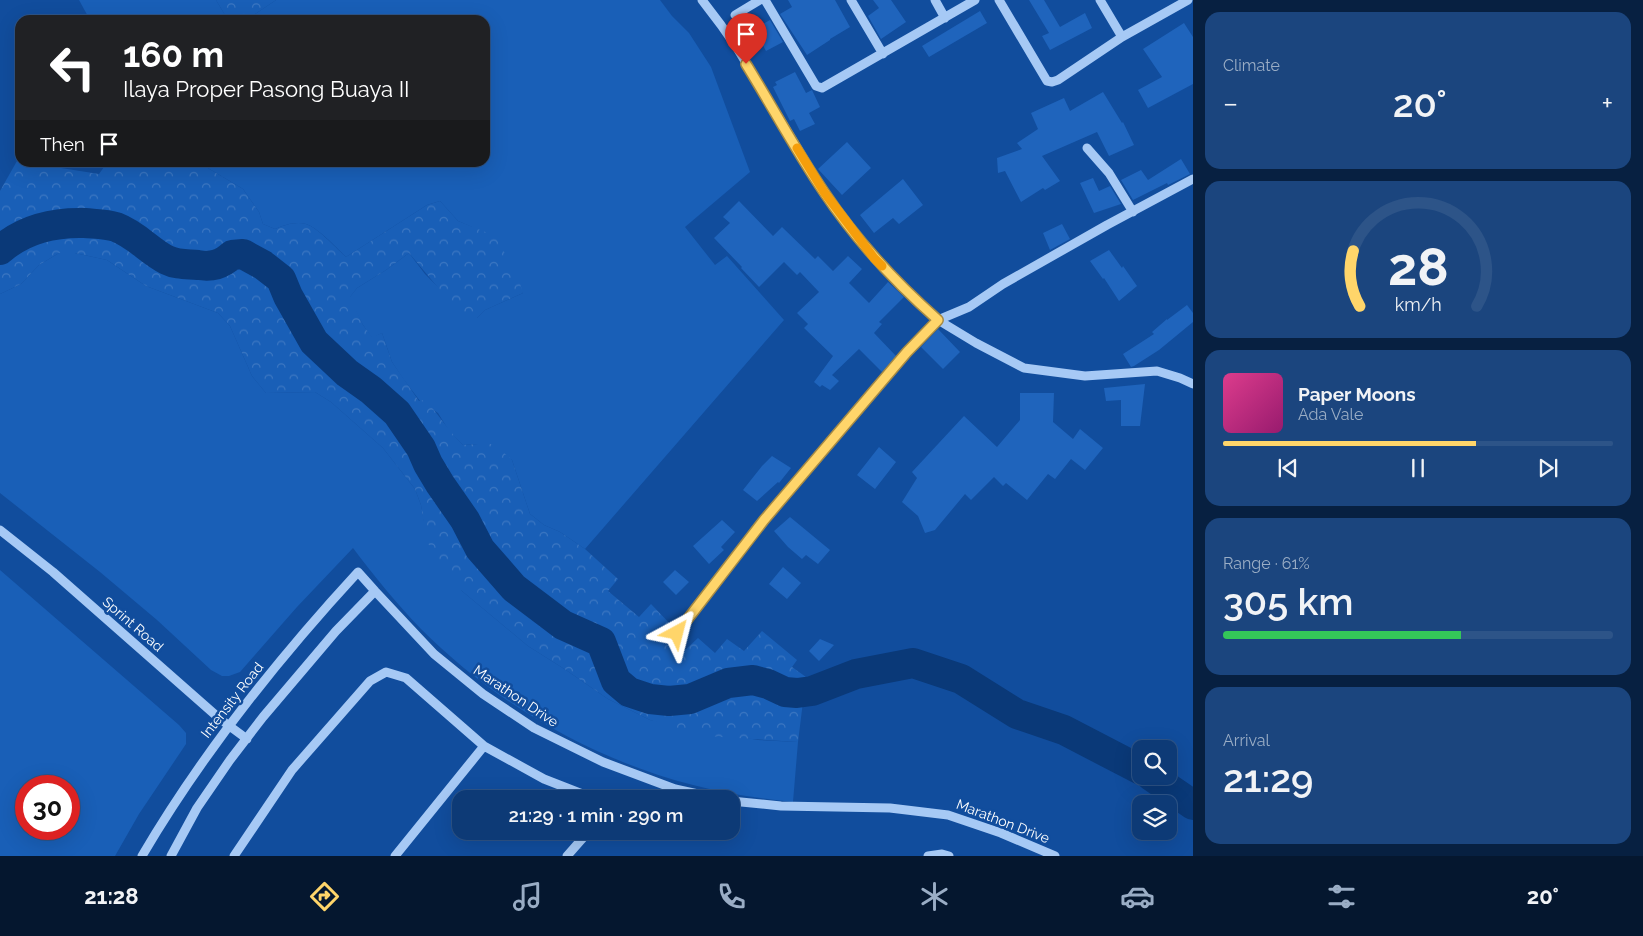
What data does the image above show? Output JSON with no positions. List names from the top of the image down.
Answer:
{
  "streets": {
    "street": ["Sprint Road", "Marathon Drive", "Intensity Road"]
  },
  "crossings": [
    ["Sprint Road", "Intensity Road"],
    ["Marathon Drive", "Intensity Road"]
  ],
  "page": {
    "tile": [
      "Climate",
      ["Range · 61%", "305 km"],
      ["Arrival", "21:29"]
    ],
    "turn": ["160 m", "Ilaya Proper Pasong Buaya II"],
    "heat": ["−", "20°", "+"],
    "then": "Then",
    "song": ["Paper Moons", "Ada Vale"],
    "limit": "30",
    "trip": "21:29 · 1 min · 290 m",
    "tabs": ["21:28", "20°"],
    "gauge": ["28", "km/h"]
  }
}
